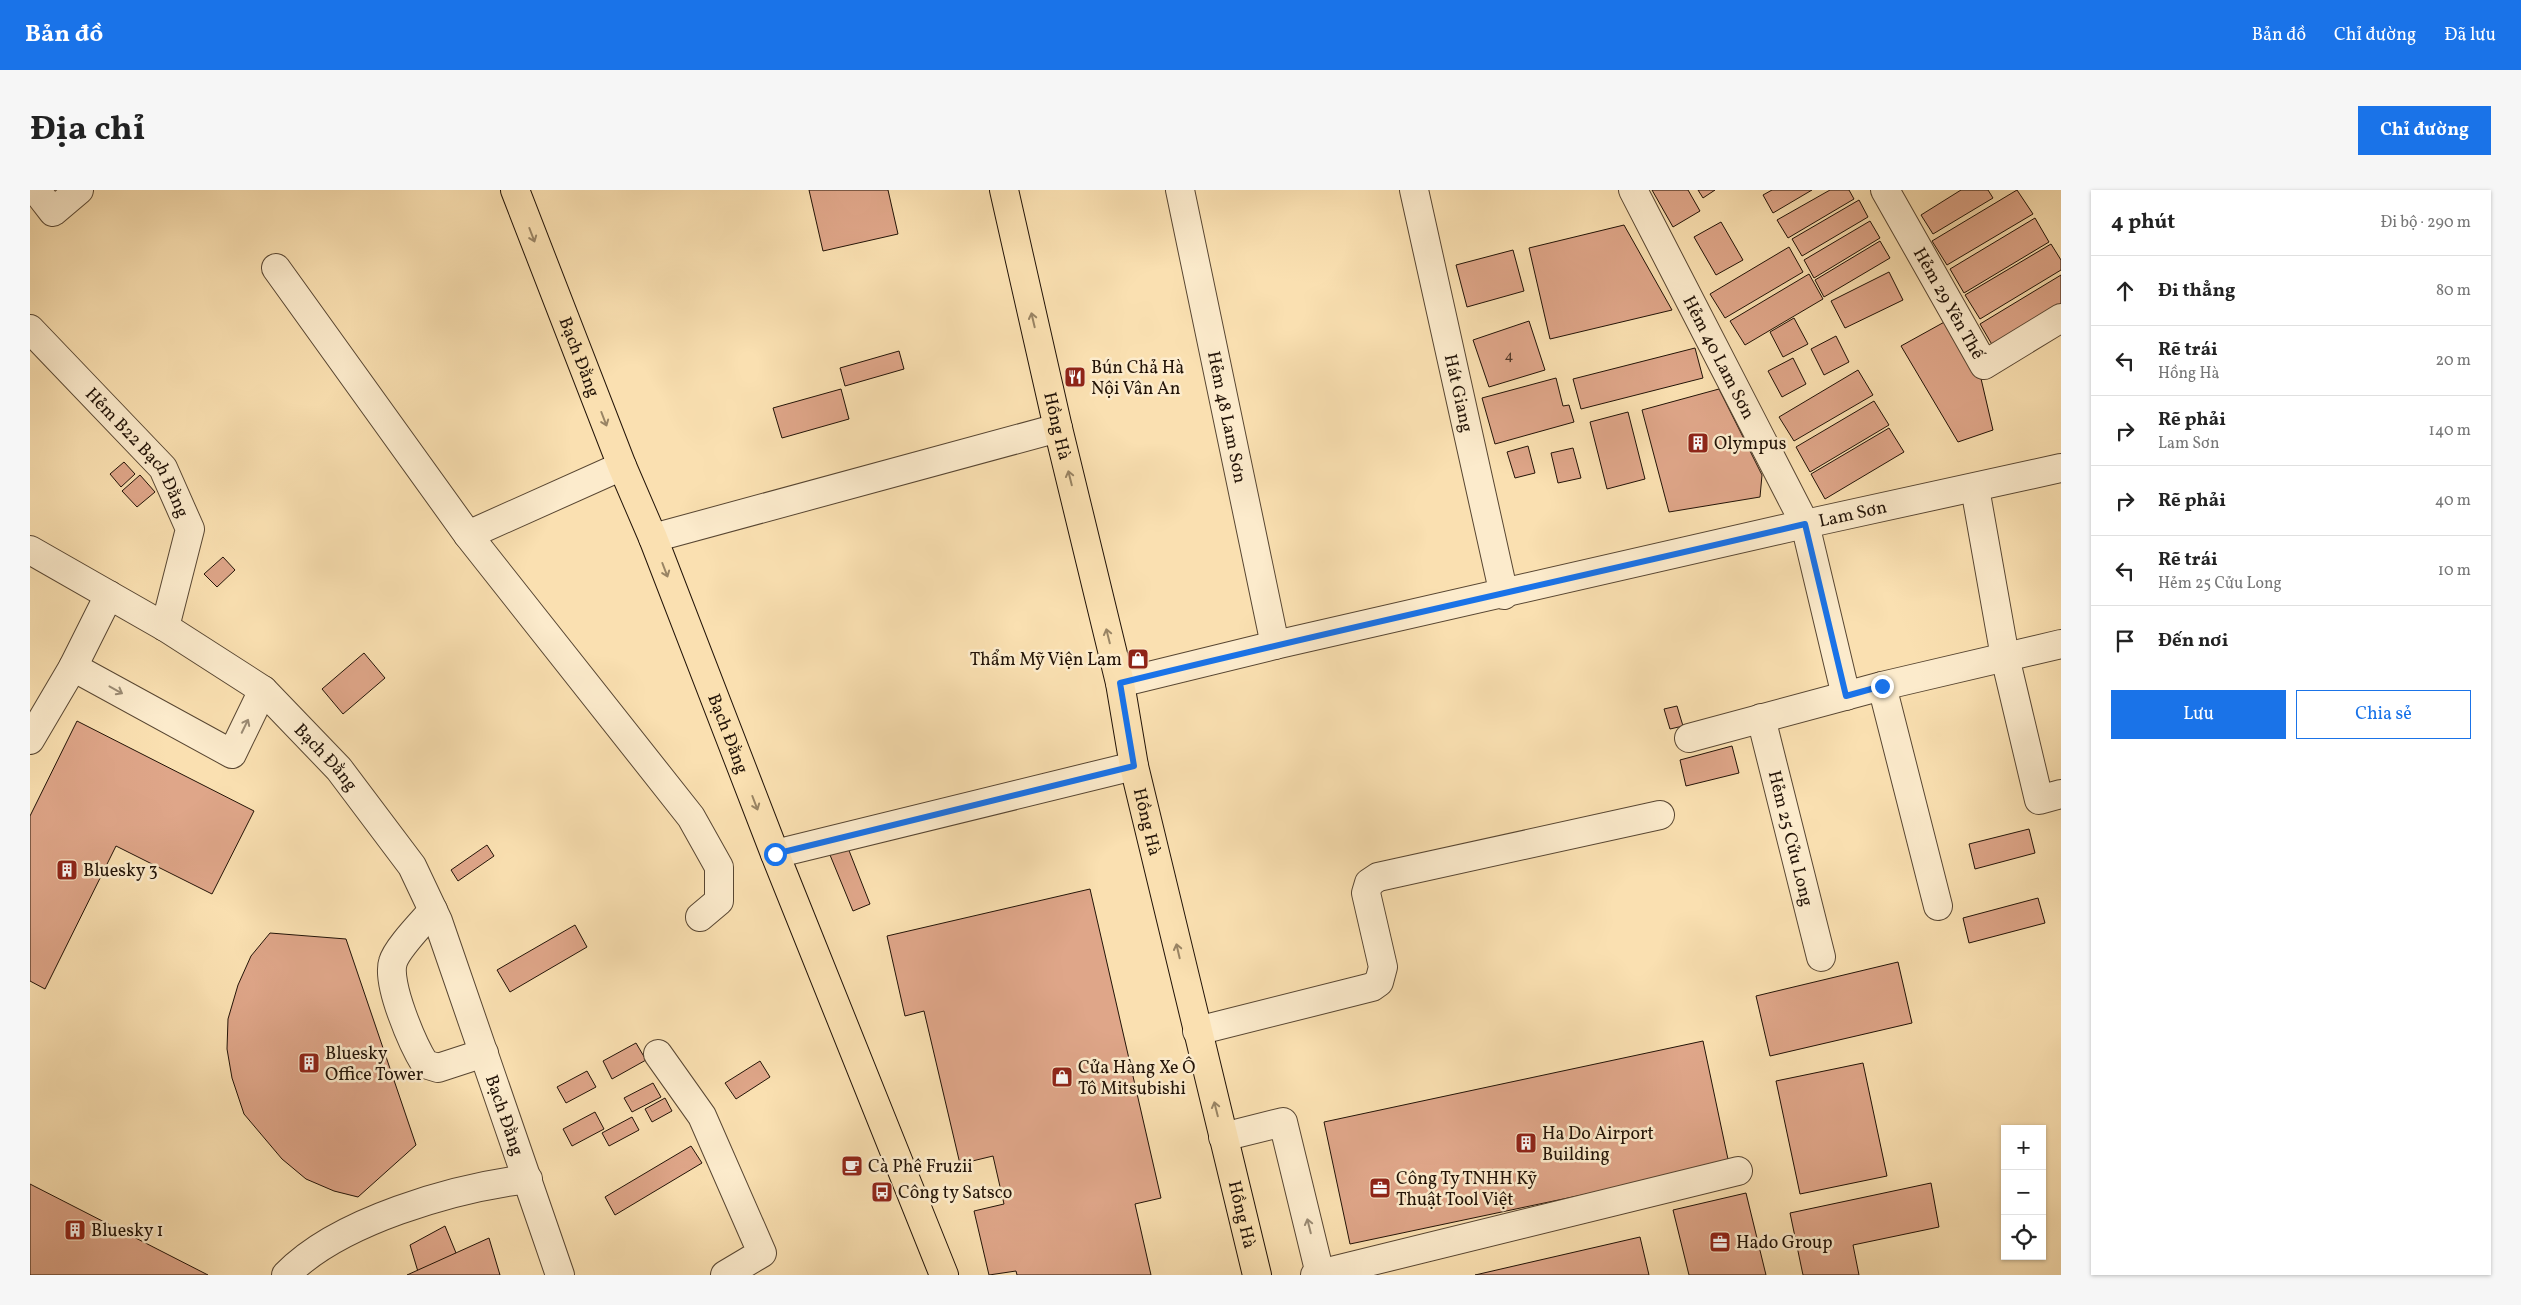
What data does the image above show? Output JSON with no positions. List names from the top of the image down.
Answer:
{
  "streets": {
    "main road": ["Bạch Đằng", "Hồng Hà"],
    "street": [
      "Hẻm 29 Yên Thế",
      "Hẻm 40 Lam Sơn",
      "Hát Giang",
      "Hẻm 48 Lam Sơn",
      "Hẻm B22 Bạch Đằng",
      "Lam Sơn",
      "Hẻm 25 Cửu Long"
    ]
  },
  "crossings": [
    ["Bạch Đằng", "Hẻm B22 Bạch Đằng"],
    ["Hẻm 40 Lam Sơn", "Lam Sơn"],
    ["Hát Giang", "Lam Sơn"],
    ["Hẻm 48 Lam Sơn", "Lam Sơn"],
    ["Hồng Hà", "Lam Sơn"]
  ],
  "one_way": ["Hồng Hà"],
  "places": {
    "restaurant": ["Bún Chả Hà Nội Vân An"],
    "building": [
      "Olympus",
      "Bluesky 3",
      "Bluesky Office Tower",
      "Ha Do Airport Building",
      "Bluesky 1"
    ],
    "shop": ["Thẩm Mỹ Viện Lam", "Cửa Hàng Xe Ô Tô Mitsubishi"],
    "cafe": ["Cà Phê Fruzii"],
    "office": ["Công Ty TNHH Kỹ Thuật Tool Việt", "Hado Group"],
    "bus stop": ["Công ty Satsco"]
  },
  "house_numbers": ["4"],
  "page": {
    "header": "Bản đồ",
    "nav": ["Bản đồ", "Chỉ đường", "Đã lưu"],
    "title": "Địa chỉ",
    "buttons": [
      "Chỉ đường",
      ["Lưu", "Chia sẻ"]
    ],
    "heading": ["4 phút", "Đi bộ · 290 m"],
    "list": [
      ["Đi thẳng", "80 m"],
      ["Rẽ trái", "Hồng Hà", "20 m"],
      ["Rẽ phải", "Lam Sơn", "140 m"],
      ["Rẽ phải", "40 m"],
      ["Rẽ trái", "Hẻm 25 Cửu Long", "10 m"],
      "Đến nơi"
    ],
    "map_buttons": ["+", "−"]
  }
}
